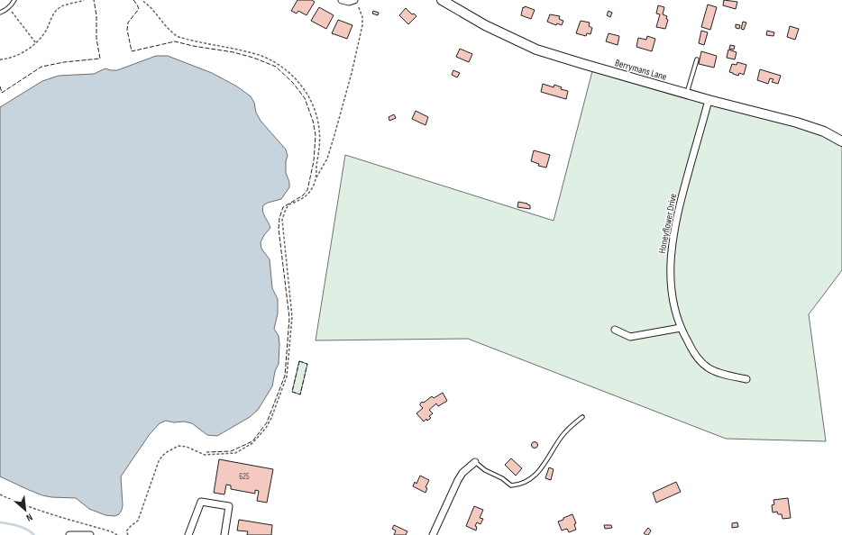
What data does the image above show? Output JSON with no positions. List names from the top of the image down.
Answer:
{
  "streets": {
    "street": ["Berrymans Lane", "Honeyflower Drive"]
  },
  "crossings": [
    ["Berrymans Lane", "Honeyflower Drive"]
  ],
  "house_numbers": ["625"],
  "north": "bottom right"
}
